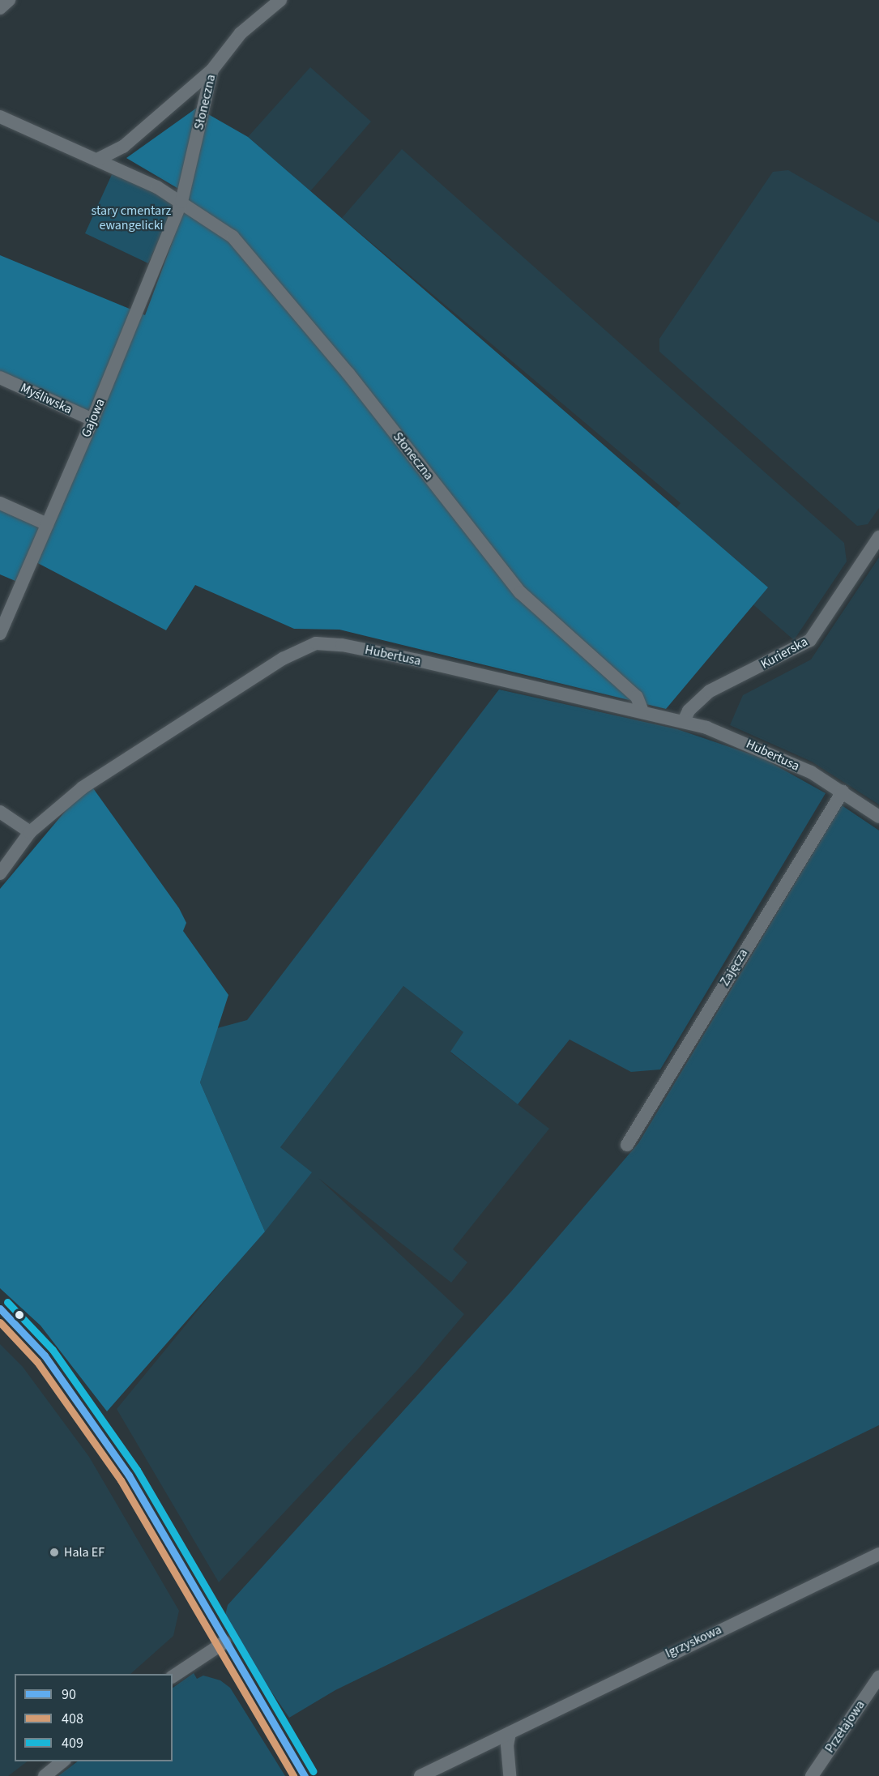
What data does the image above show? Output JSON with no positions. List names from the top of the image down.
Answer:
{
  "streets": {
    "street": [
      "Słoneczna",
      "Myśliwska",
      "Gajowa",
      "Kurierska",
      "Hubertusa",
      "Zajęcza",
      "Igrzyskowa",
      "Przełajowa"
    ]
  },
  "crossings": [
    ["Słoneczna", "Gajowa"],
    ["Słoneczna", "Hubertusa"],
    ["Myśliwska", "Gajowa"],
    ["Kurierska", "Hubertusa"],
    ["Hubertusa", "Zajęcza"]
  ],
  "parks": ["stary cmentarz ewangelicki"],
  "places": ["Hala EF"],
  "lines": ["transit line 409", "transit line 90", "transit line 408"],
  "legend": ["90", "408", "409"]
}
